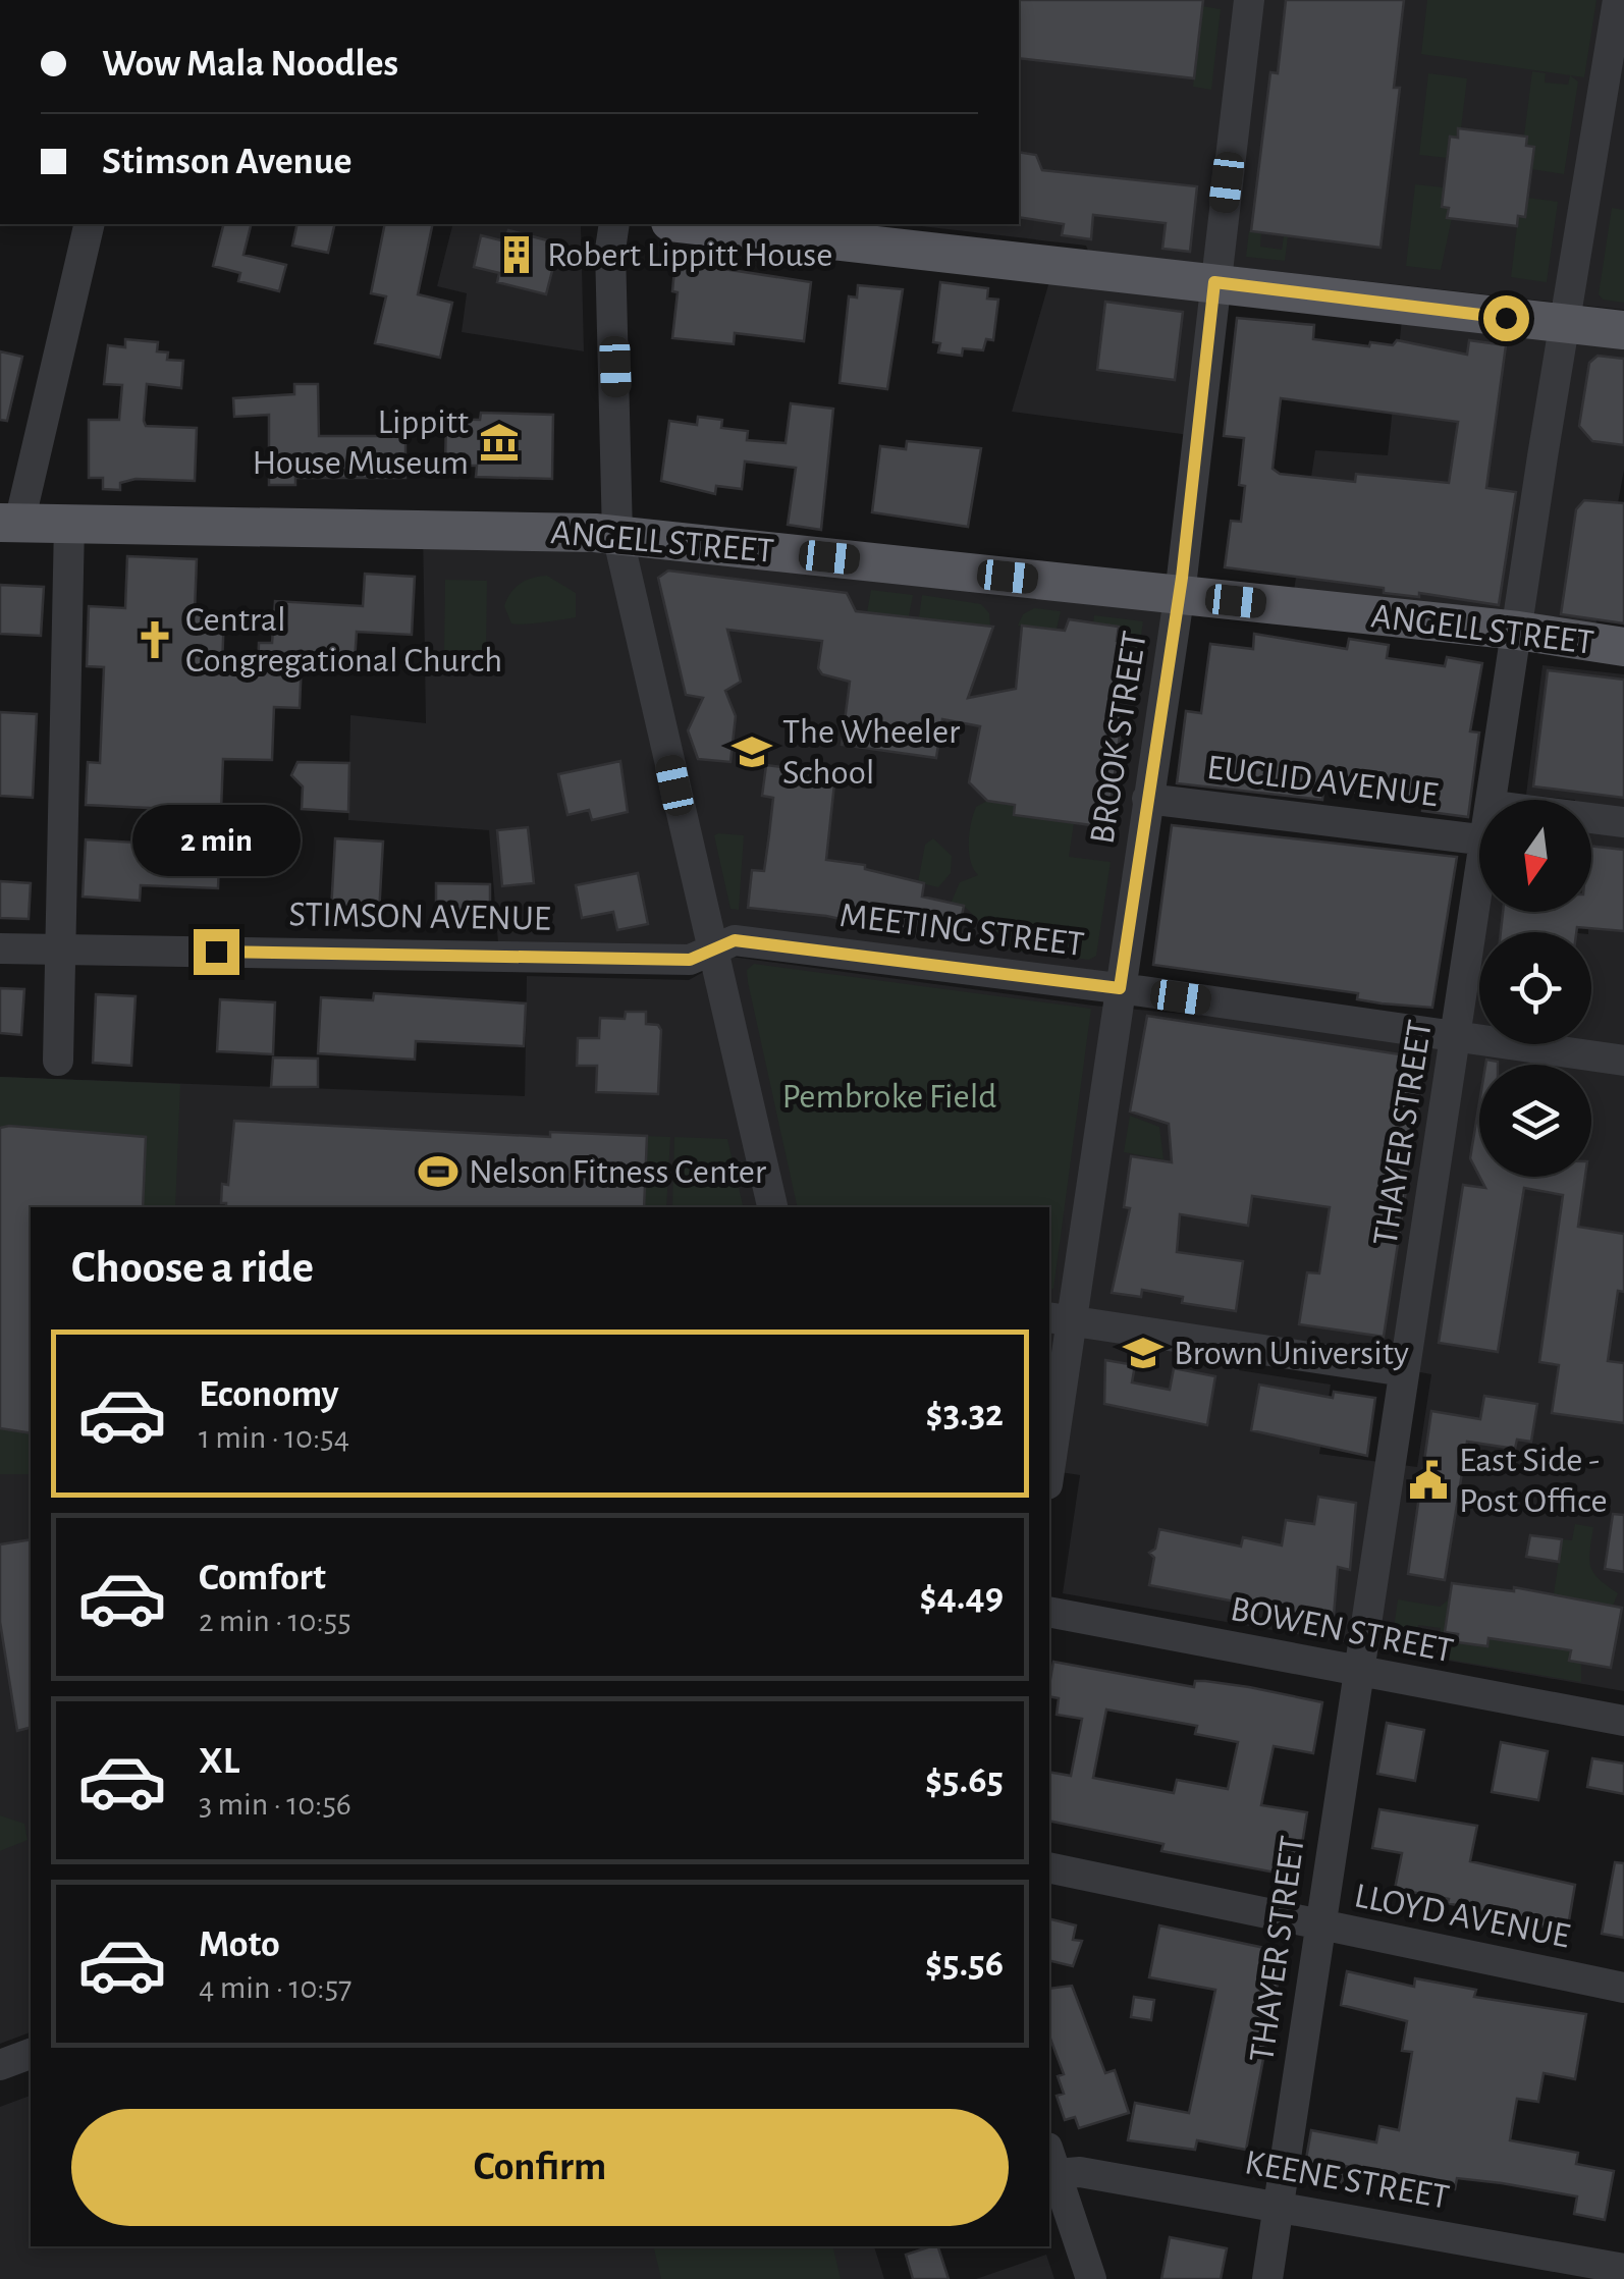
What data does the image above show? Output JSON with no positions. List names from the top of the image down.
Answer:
{
  "streets": {
    "main road": ["ANGELL STREET"],
    "street": [
      "BROOK STREET",
      "EUCLID AVENUE",
      "STIMSON AVENUE",
      "MEETING STREET",
      "THAYER STREET",
      "BOWEN STREET",
      "LLOYD AVENUE",
      "KEENE STREET"
    ]
  },
  "crossings": [
    ["ANGELL STREET", "BROOK STREET"],
    ["ANGELL STREET", "THAYER STREET"],
    ["BROOK STREET", "EUCLID AVENUE"],
    ["BROOK STREET", "MEETING STREET"],
    ["STIMSON AVENUE", "MEETING STREET"],
    ["MEETING STREET", "THAYER STREET"],
    ["THAYER STREET", "BOWEN STREET"],
    ["THAYER STREET", "LLOYD AVENUE"],
    ["THAYER STREET", "KEENE STREET"]
  ],
  "parks": ["Pembroke Field"],
  "places": {
    "building": ["Robert Lippitt House"],
    "museum": ["Lippitt House Museum"],
    "church": ["Central Congregational Church"],
    "school or university": ["The Wheeler School", "Brown University"],
    "sports": ["Nelson Fitness Center"],
    "public building": ["East Side - Post Office"]
  },
  "north": "bottom",
  "page": {
    "banner": ["Wow Mala Noodles", "Stimson Avenue"],
    "bubble": "2 min",
    "heading": "Choose a ride",
    "list": [
      {
        "name": "Economy",
        "note": "1 min · 10:54",
        "value": "$3.32"
      },
      {
        "name": "Comfort",
        "note": "2 min · 10:55",
        "value": "$4.49"
      },
      {
        "name": "XL",
        "note": "3 min · 10:56",
        "value": "$5.65"
      },
      {
        "name": "Moto",
        "note": "4 min · 10:57",
        "value": "$5.56"
      }
    ],
    "buttons": "Confirm"
  }
}
